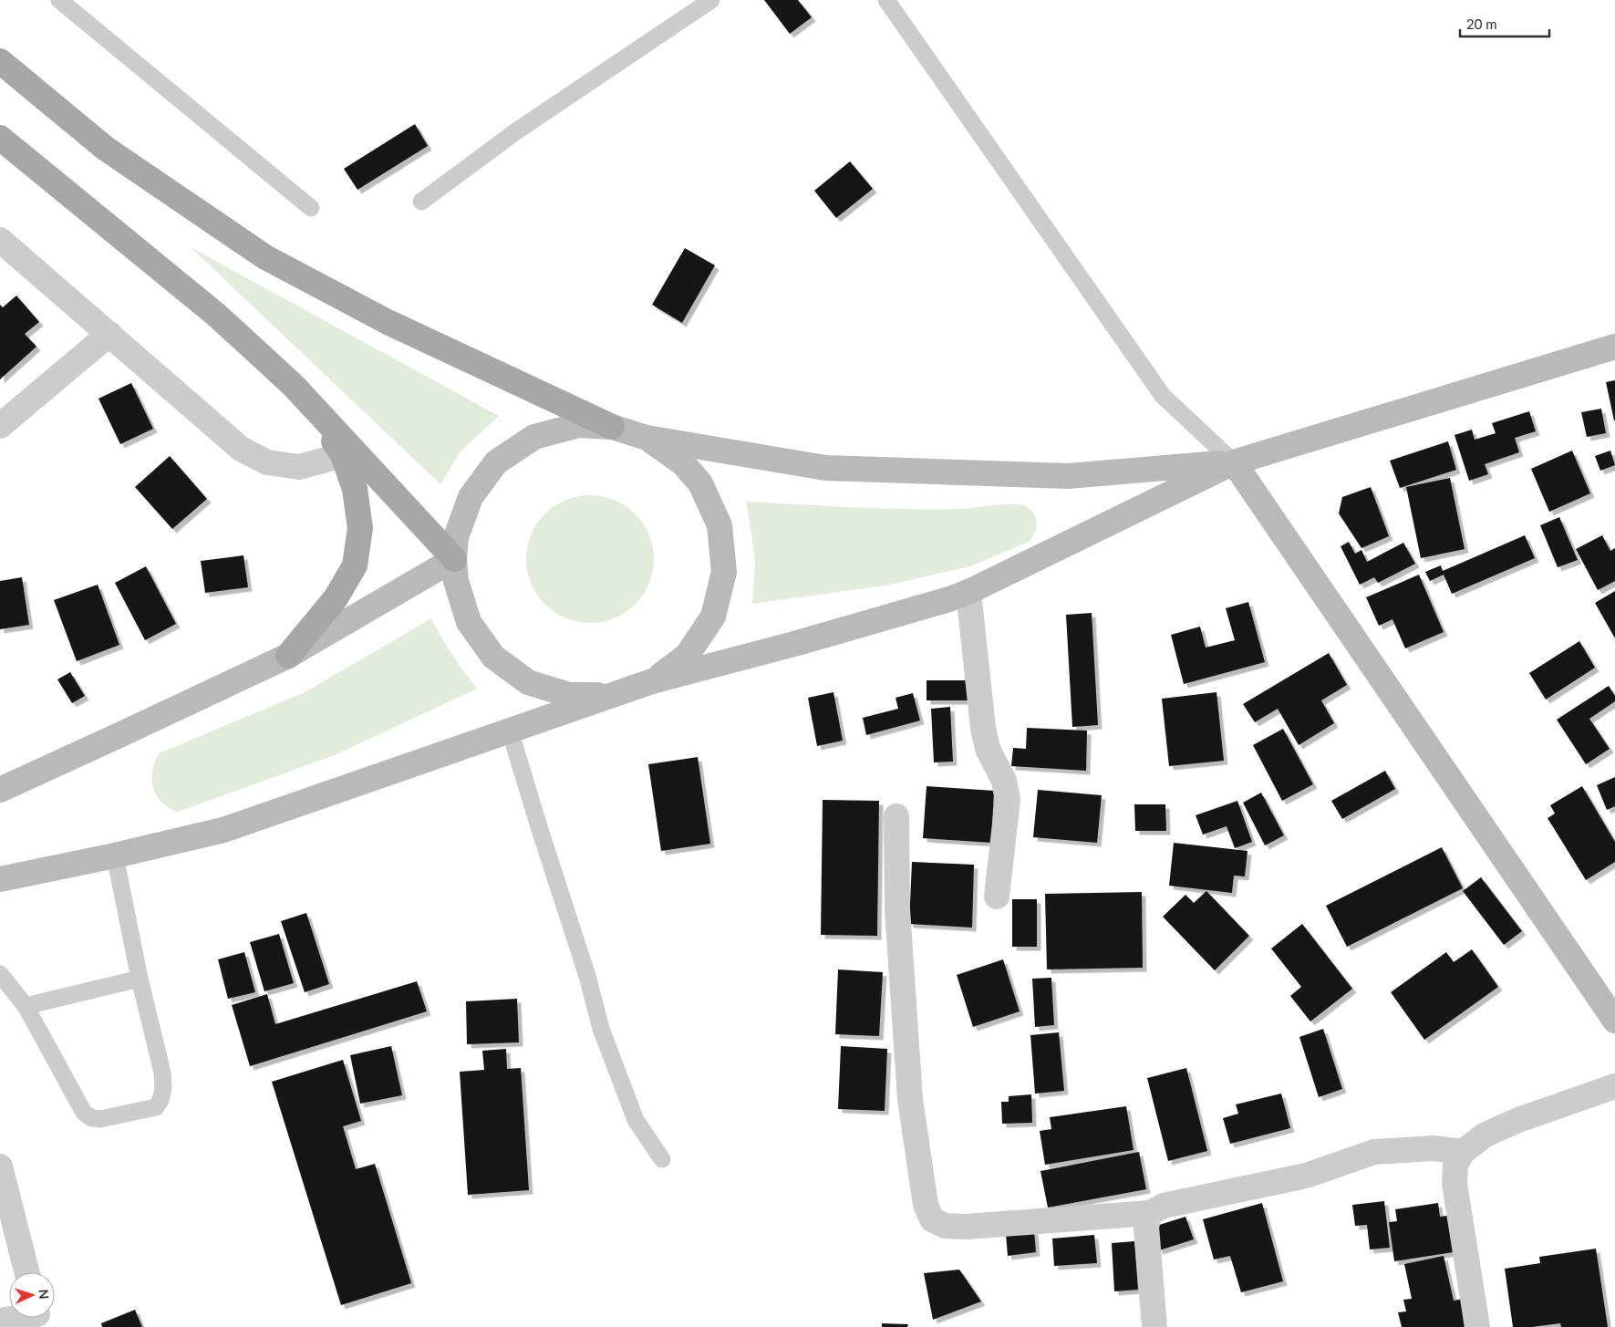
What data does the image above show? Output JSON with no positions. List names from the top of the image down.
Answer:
{
  "scale_bar": "20 m",
  "north": "right"
}
